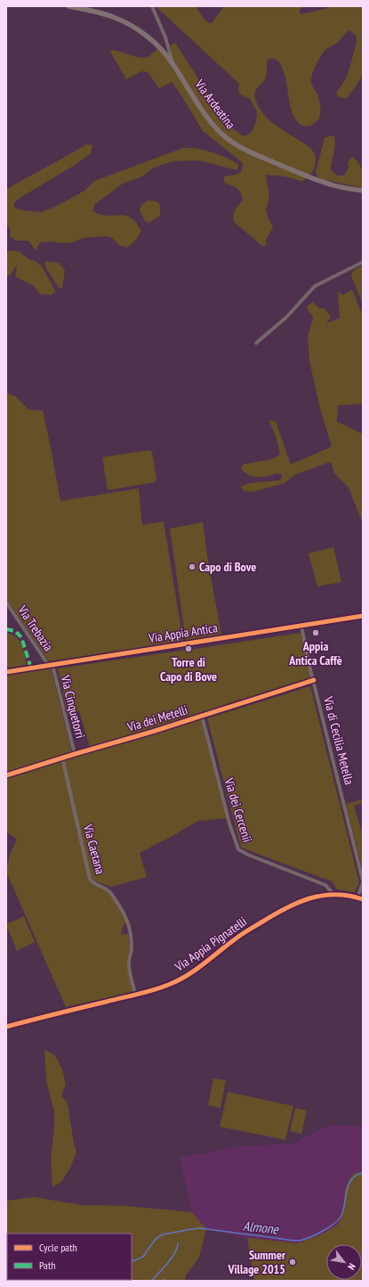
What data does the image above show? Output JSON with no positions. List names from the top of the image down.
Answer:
{
  "streets": {
    "main road": ["Via Ardeatina"],
    "street": [
      "Via Trebazia",
      "Via Appia Antica",
      "Via Cinquetorri",
      "Via dei Metelli",
      "Via di Cecilia Metella",
      "Via dei Cercenii",
      "Via Caetana",
      "Via Appia Pignatelli"
    ]
  },
  "crossings": [
    ["Via Trebazia", "Via Appia Antica"],
    ["Via Trebazia", "Via Cinquetorri"],
    ["Via Appia Antica", "Via Cinquetorri"],
    ["Via Appia Antica", "Via di Cecilia Metella"],
    ["Via Cinquetorri", "Via dei Metelli"],
    ["Via dei Metelli", "Via di Cecilia Metella"],
    ["Via dei Metelli", "Via dei Cercenii"],
    ["Via dei Metelli", "Via Caetana"],
    ["Via di Cecilia Metella", "Via Appia Pignatelli"],
    ["Via dei Cercenii", "Via Appia Pignatelli"],
    ["Via Caetana", "Via Appia Pignatelli"]
  ],
  "water": ["Almone"],
  "places": [
    "Capo di Bove",
    "Appia Antica Caffè",
    "Torre di Capo di Bove",
    "Summer Village 2015"
  ],
  "legend": ["Cycle path", "Path"],
  "north": "bottom right"
}
